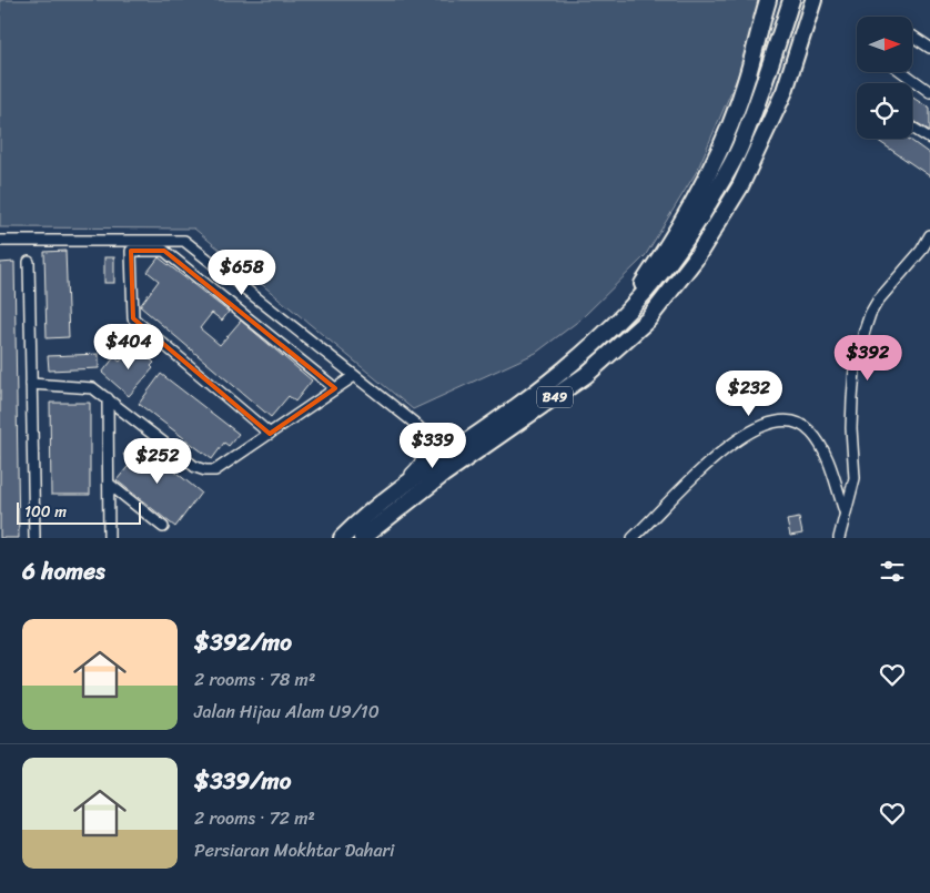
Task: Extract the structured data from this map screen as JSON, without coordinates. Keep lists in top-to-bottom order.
{
  "streets": {
    "main road": ["B49"]
  },
  "scale_bar": "100 m",
  "north": "right",
  "page": {
    "price": [
      "$658",
      "$404",
      "$392",
      "$232",
      "$339",
      "$252"
    ],
    "scale": "100 m",
    "heading": "6 homes",
    "list": [
      {
        "name": "$392/mo",
        "note": "2 rooms · 78 m² · Jalan Hijau Alam U9/10"
      },
      {
        "name": "$339/mo",
        "note": "2 rooms · 72 m² · Persiaran Mokhtar Dahari"
      }
    ]
  }
}
